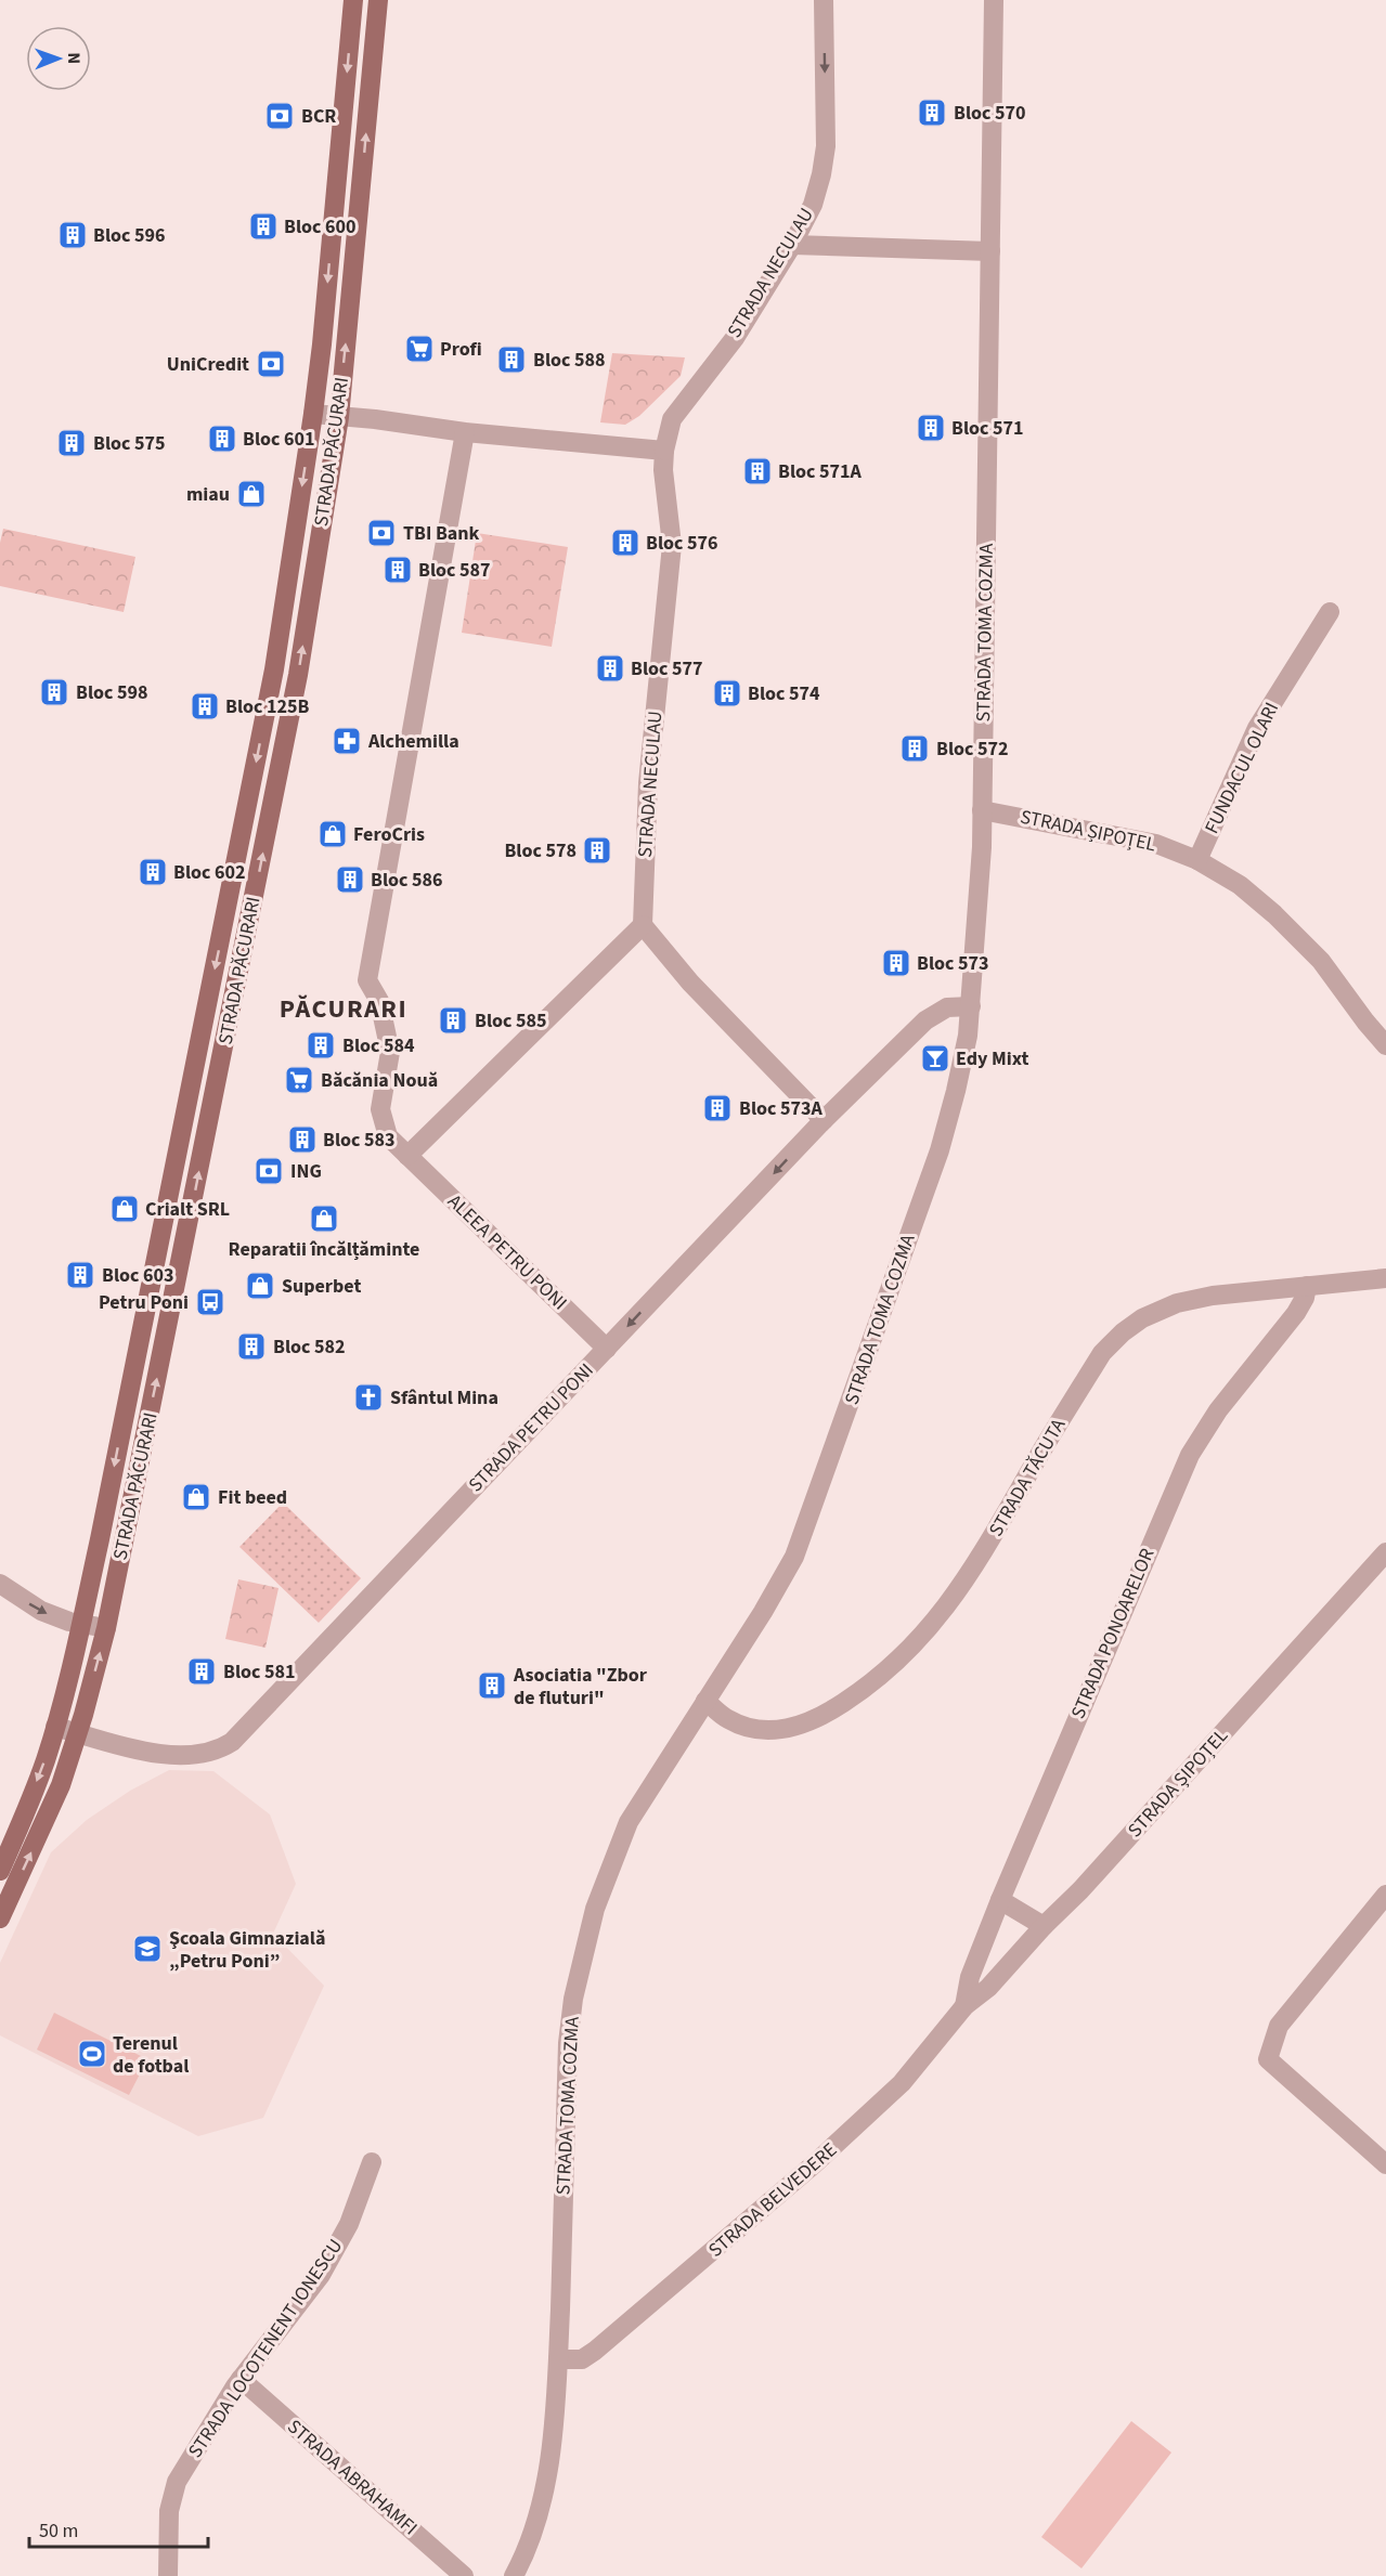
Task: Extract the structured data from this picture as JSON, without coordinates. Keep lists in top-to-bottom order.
{
  "streets": {
    "main road": ["STRADA PĂCURARI"],
    "street": [
      "STRADA NECULAU",
      "STRADA TOMA COZMA",
      "FUNDACUL OLARI",
      "STRADA ȘIPOȚEL",
      "ALEEA PETRU PONI",
      "STRADA PETRU PONI",
      "STRADA TĂCUTA",
      "STRADA PONOARELOR",
      "STRADA BELVEDERE",
      "STRADA LOCOTENENT IONESCU",
      "STRADA ABRAHAMFI"
    ]
  },
  "crossings": [
    ["STRADA PĂCURARI", "STRADA PETRU PONI"],
    ["STRADA TOMA COZMA", "STRADA ȘIPOȚEL"],
    ["STRADA TOMA COZMA", "STRADA PETRU PONI"],
    ["STRADA TOMA COZMA", "STRADA TĂCUTA"],
    ["STRADA TOMA COZMA", "STRADA BELVEDERE"],
    ["FUNDACUL OLARI", "STRADA ȘIPOȚEL"],
    ["STRADA ȘIPOȚEL", "STRADA PONOARELOR"],
    ["STRADA ȘIPOȚEL", "STRADA BELVEDERE"],
    ["ALEEA PETRU PONI", "STRADA PETRU PONI"],
    ["STRADA TĂCUTA", "STRADA PONOARELOR"],
    ["STRADA PONOARELOR", "STRADA BELVEDERE"],
    ["STRADA LOCOTENENT IONESCU", "STRADA ABRAHAMFI"]
  ],
  "districts": ["PĂCURARI"],
  "places": {
    "building": [
      "Bloc 570",
      "Bloc 600",
      "Bloc 596",
      "Bloc 588",
      "Bloc 571",
      "Bloc 601",
      "Bloc 575",
      "Bloc 571A",
      "Bloc 576",
      "Bloc 587",
      "Bloc 577",
      "Bloc 598",
      "Bloc 574",
      "Bloc 125B",
      "Bloc 572",
      "Bloc 578",
      "Bloc 602",
      "Bloc 586",
      "Bloc 573",
      "Bloc 585",
      "Bloc 584",
      "Bloc 573A",
      "Bloc 583",
      "Bloc 603",
      "Bloc 582",
      "Bloc 581",
      "Asociatia \"Zbor de fluturi\""
    ],
    "bank": [
      "BCR",
      "UniCredit",
      "TBI Bank",
      "ING"
    ],
    "supermarket": ["Profi", "Băcănia Nouă"],
    "shop": [
      "miau",
      "FeroCris",
      "Crialt SRL",
      "Reparatii încălțăminte",
      "Superbet",
      "Fit beed"
    ],
    "pharmacy": ["Alchemilla"],
    "bar": ["Edy Mixt"],
    "bus stop": ["Petru Poni"],
    "church": ["Sfântul Mina"],
    "school or university": ["Şcoala Gimnazială „Petru Poni”"],
    "sports": ["Terenul de fotbal"]
  },
  "scale_bar": "50 m",
  "north": "right"
}
